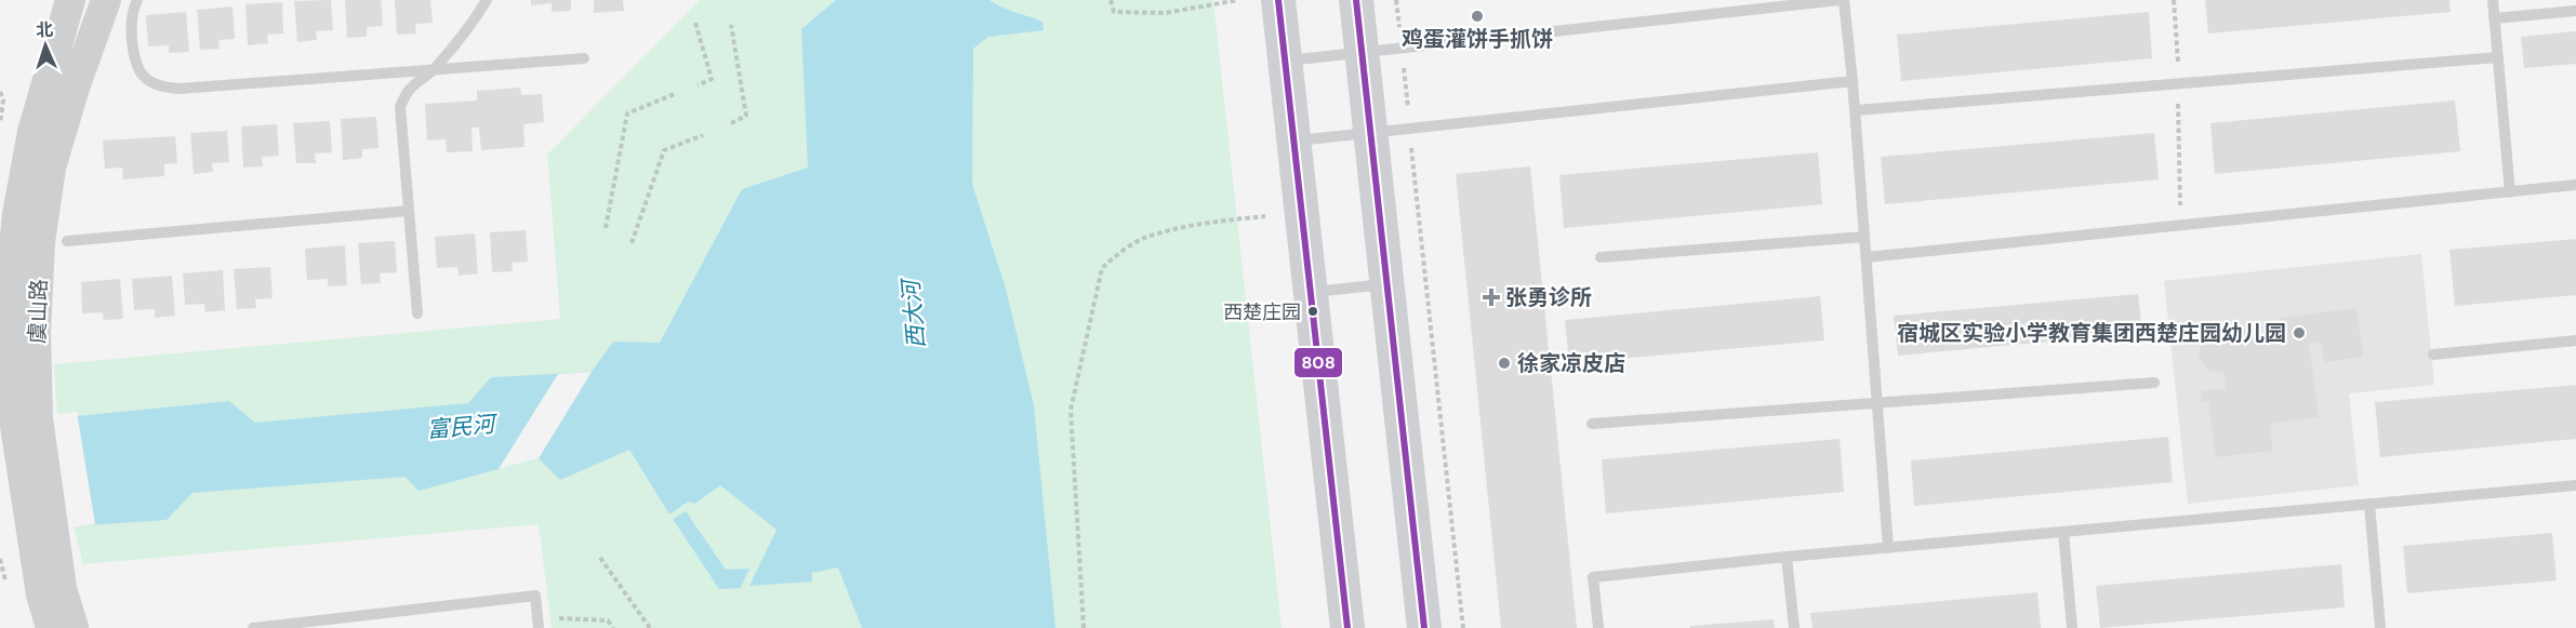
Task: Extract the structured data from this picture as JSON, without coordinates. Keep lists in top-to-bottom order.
{
  "streets": {
    "street": ["虞山路"]
  },
  "water": ["西大河", "富民河"],
  "places": {
    "other": [
      "鸡蛋灌饼手抓饼",
      "西楚庄园",
      "宿城区实验小学教育集团西楚庄园幼儿园",
      "徐家凉皮店"
    ],
    "health": ["张勇诊所"]
  },
  "lines": ["transit line 808"],
  "north": "top"
}
